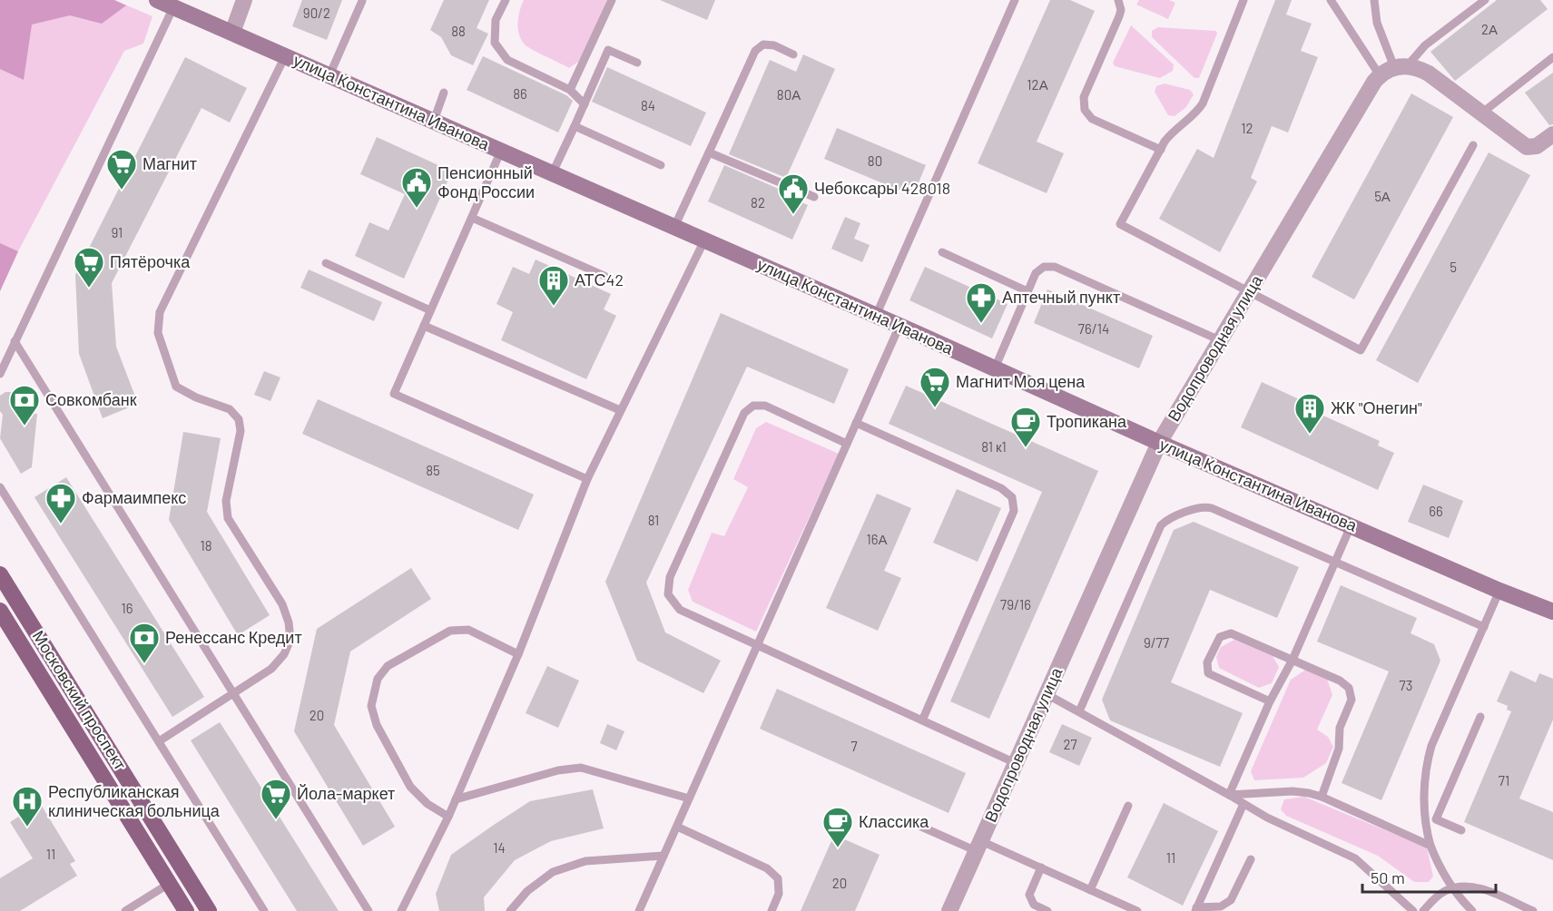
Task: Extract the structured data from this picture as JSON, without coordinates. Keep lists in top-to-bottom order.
{
  "streets": {
    "main road": ["Московский проспект"],
    "street": ["улица Константина Иванова", "Водопроводная улица"]
  },
  "crossings": [
    ["улица Константина Иванова", "Водопроводная улица"]
  ],
  "places": {
    "supermarket": [
      "Магнит",
      "Пятёрочка",
      "Магнит Моя цена",
      "Йола-маркет"
    ],
    "public building": ["Пенсионный Фонд России", "Чебоксары 428018"],
    "building": ["АТС42", "ЖК \"Онегин\""],
    "pharmacy": ["Аптечный пункт", "Фармаимпекс"],
    "bank": ["Совкомбанк", "Ренессанс Кредит"],
    "cafe": ["Тропикана", "Классика"],
    "hospital": ["Республиканская клиническая больница"]
  },
  "house_numbers": [
    "90/2",
    "2А",
    "88",
    "12А",
    "86",
    "80А",
    "84",
    "12",
    "80",
    "5А",
    "82",
    "91",
    "5",
    "76/14",
    "81 к1",
    "85",
    "66",
    "81",
    "16А",
    "18",
    "79/16",
    "16",
    "9/77",
    "73",
    "20",
    "27",
    "7",
    "71",
    "14",
    "11",
    "11",
    "20"
  ],
  "scale_bar": "50 m"
}
